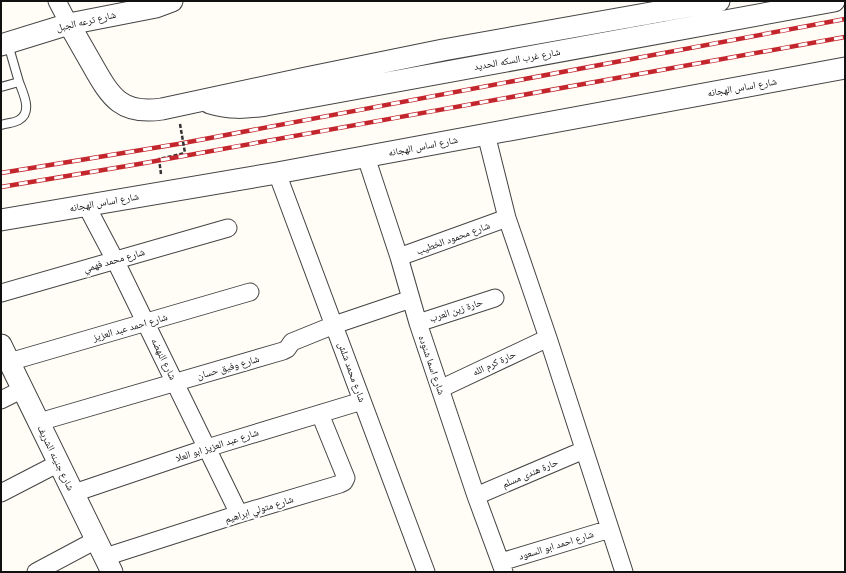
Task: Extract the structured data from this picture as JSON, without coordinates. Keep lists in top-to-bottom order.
{
  "streets": {
    "street": [
      "شارع ترعه الجبل",
      "شارع غرب السكه الحديد",
      "شارع اساس الهجانه",
      "شارع محمود الخطيب",
      "شارع محمد فهمي",
      "حارة زين العرب",
      "شارع احمد عبد العزيز",
      "شارع النهضه",
      "حارة كرم الله",
      "شارع اسما شنوده",
      "شارع وفيق حسان",
      "شارع محمد شلش",
      "شارع عبد العزيز ابو العلا",
      "شارع جنينه الشريف",
      "حارة هندى مسلم",
      "شارع متولي ابراهيم",
      "شارع احمد ابو السعود"
    ]
  },
  "crossings": [
    ["شارع ترعه الجبل", "شارع غرب السكه الحديد"],
    ["شارع اساس الهجانه", "شارع النهضه"],
    ["شارع اساس الهجانه", "شارع اسما شنوده"],
    ["شارع اساس الهجانه", "شارع محمد شلش"],
    ["شارع محمود الخطيب", "شارع اسما شنوده"],
    ["شارع محمد فهمي", "شارع النهضه"],
    ["حارة زين العرب", "شارع اسما شنوده"],
    ["شارع احمد عبد العزيز", "شارع النهضه"],
    ["شارع احمد عبد العزيز", "شارع جنينه الشريف"],
    ["شارع النهضه", "شارع وفيق حسان"],
    ["شارع النهضه", "شارع عبد العزيز ابو العلا"],
    ["شارع النهضه", "شارع متولي ابراهيم"],
    ["حارة كرم الله", "شارع اسما شنوده"],
    ["شارع اسما شنوده", "شارع وفيق حسان"],
    ["شارع اسما شنوده", "حارة هندى مسلم"],
    ["شارع اسما شنوده", "شارع احمد ابو السعود"],
    ["شارع وفيق حسان", "شارع محمد شلش"],
    ["شارع وفيق حسان", "شارع جنينه الشريف"],
    ["شارع محمد شلش", "شارع عبد العزيز ابو العلا"],
    ["شارع عبد العزيز ابو العلا", "شارع جنينه الشريف"],
    ["شارع عبد العزيز ابو العلا", "شارع متولي ابراهيم"],
    ["شارع جنينه الشريف", "شارع متولي ابراهيم"]
  ]
}
